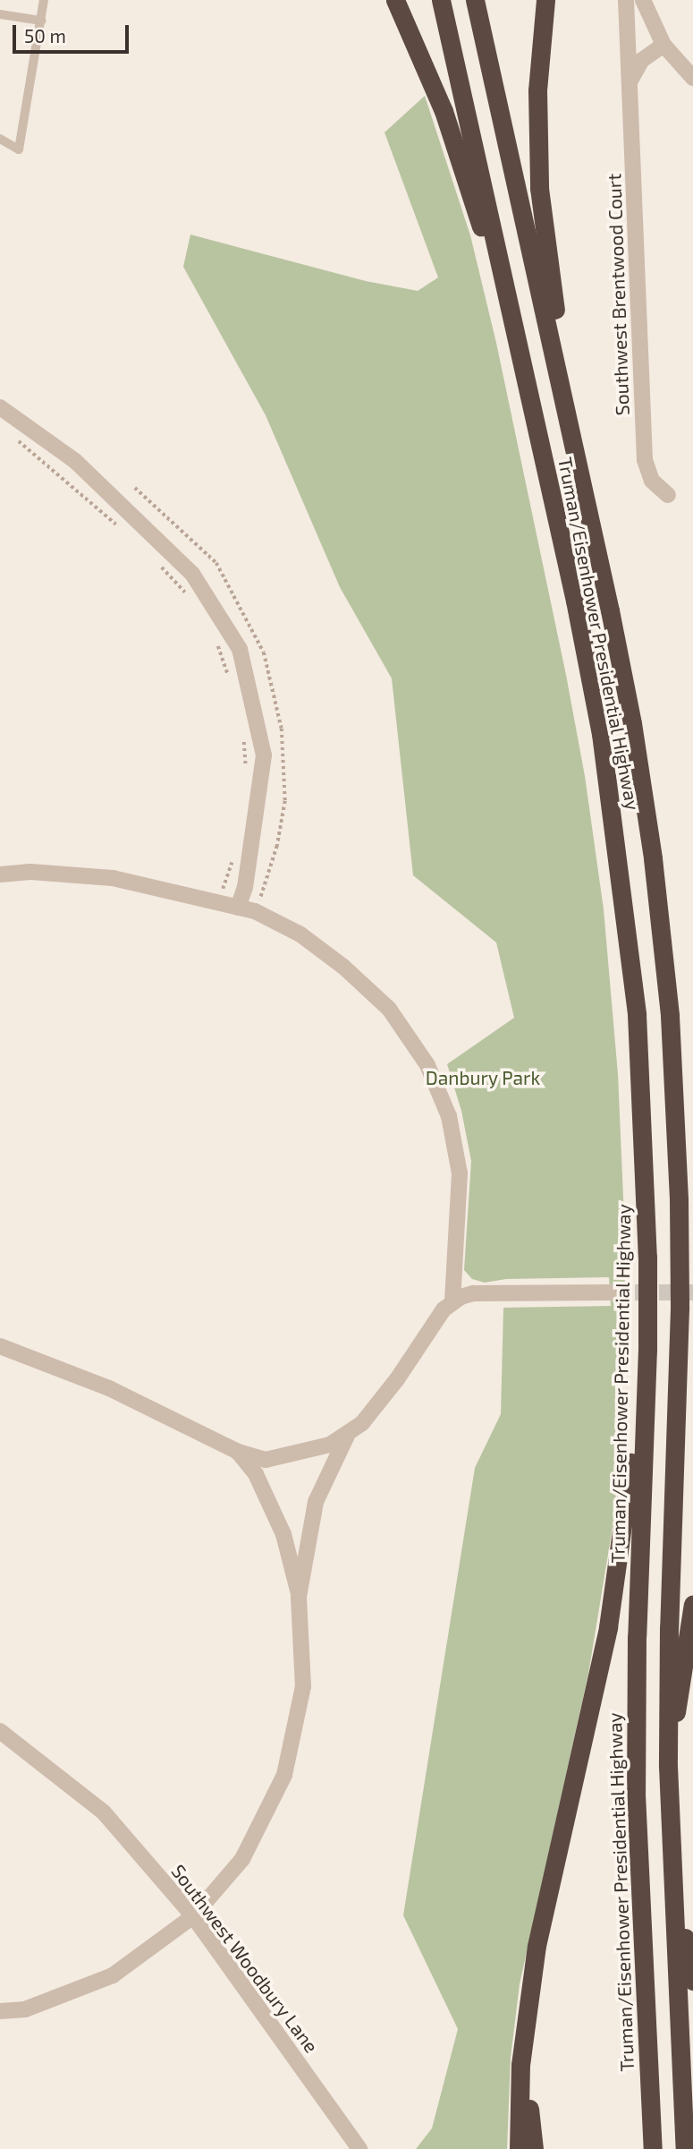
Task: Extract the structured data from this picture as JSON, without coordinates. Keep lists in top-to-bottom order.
{
  "streets": {
    "highway": ["Truman/Eisenhower Presidential Highway"],
    "street": ["Southwest Brentwood Court", "Southwest Woodbury Lane"]
  },
  "parks": ["Danbury Park"],
  "scale_bar": "50 m"
}
